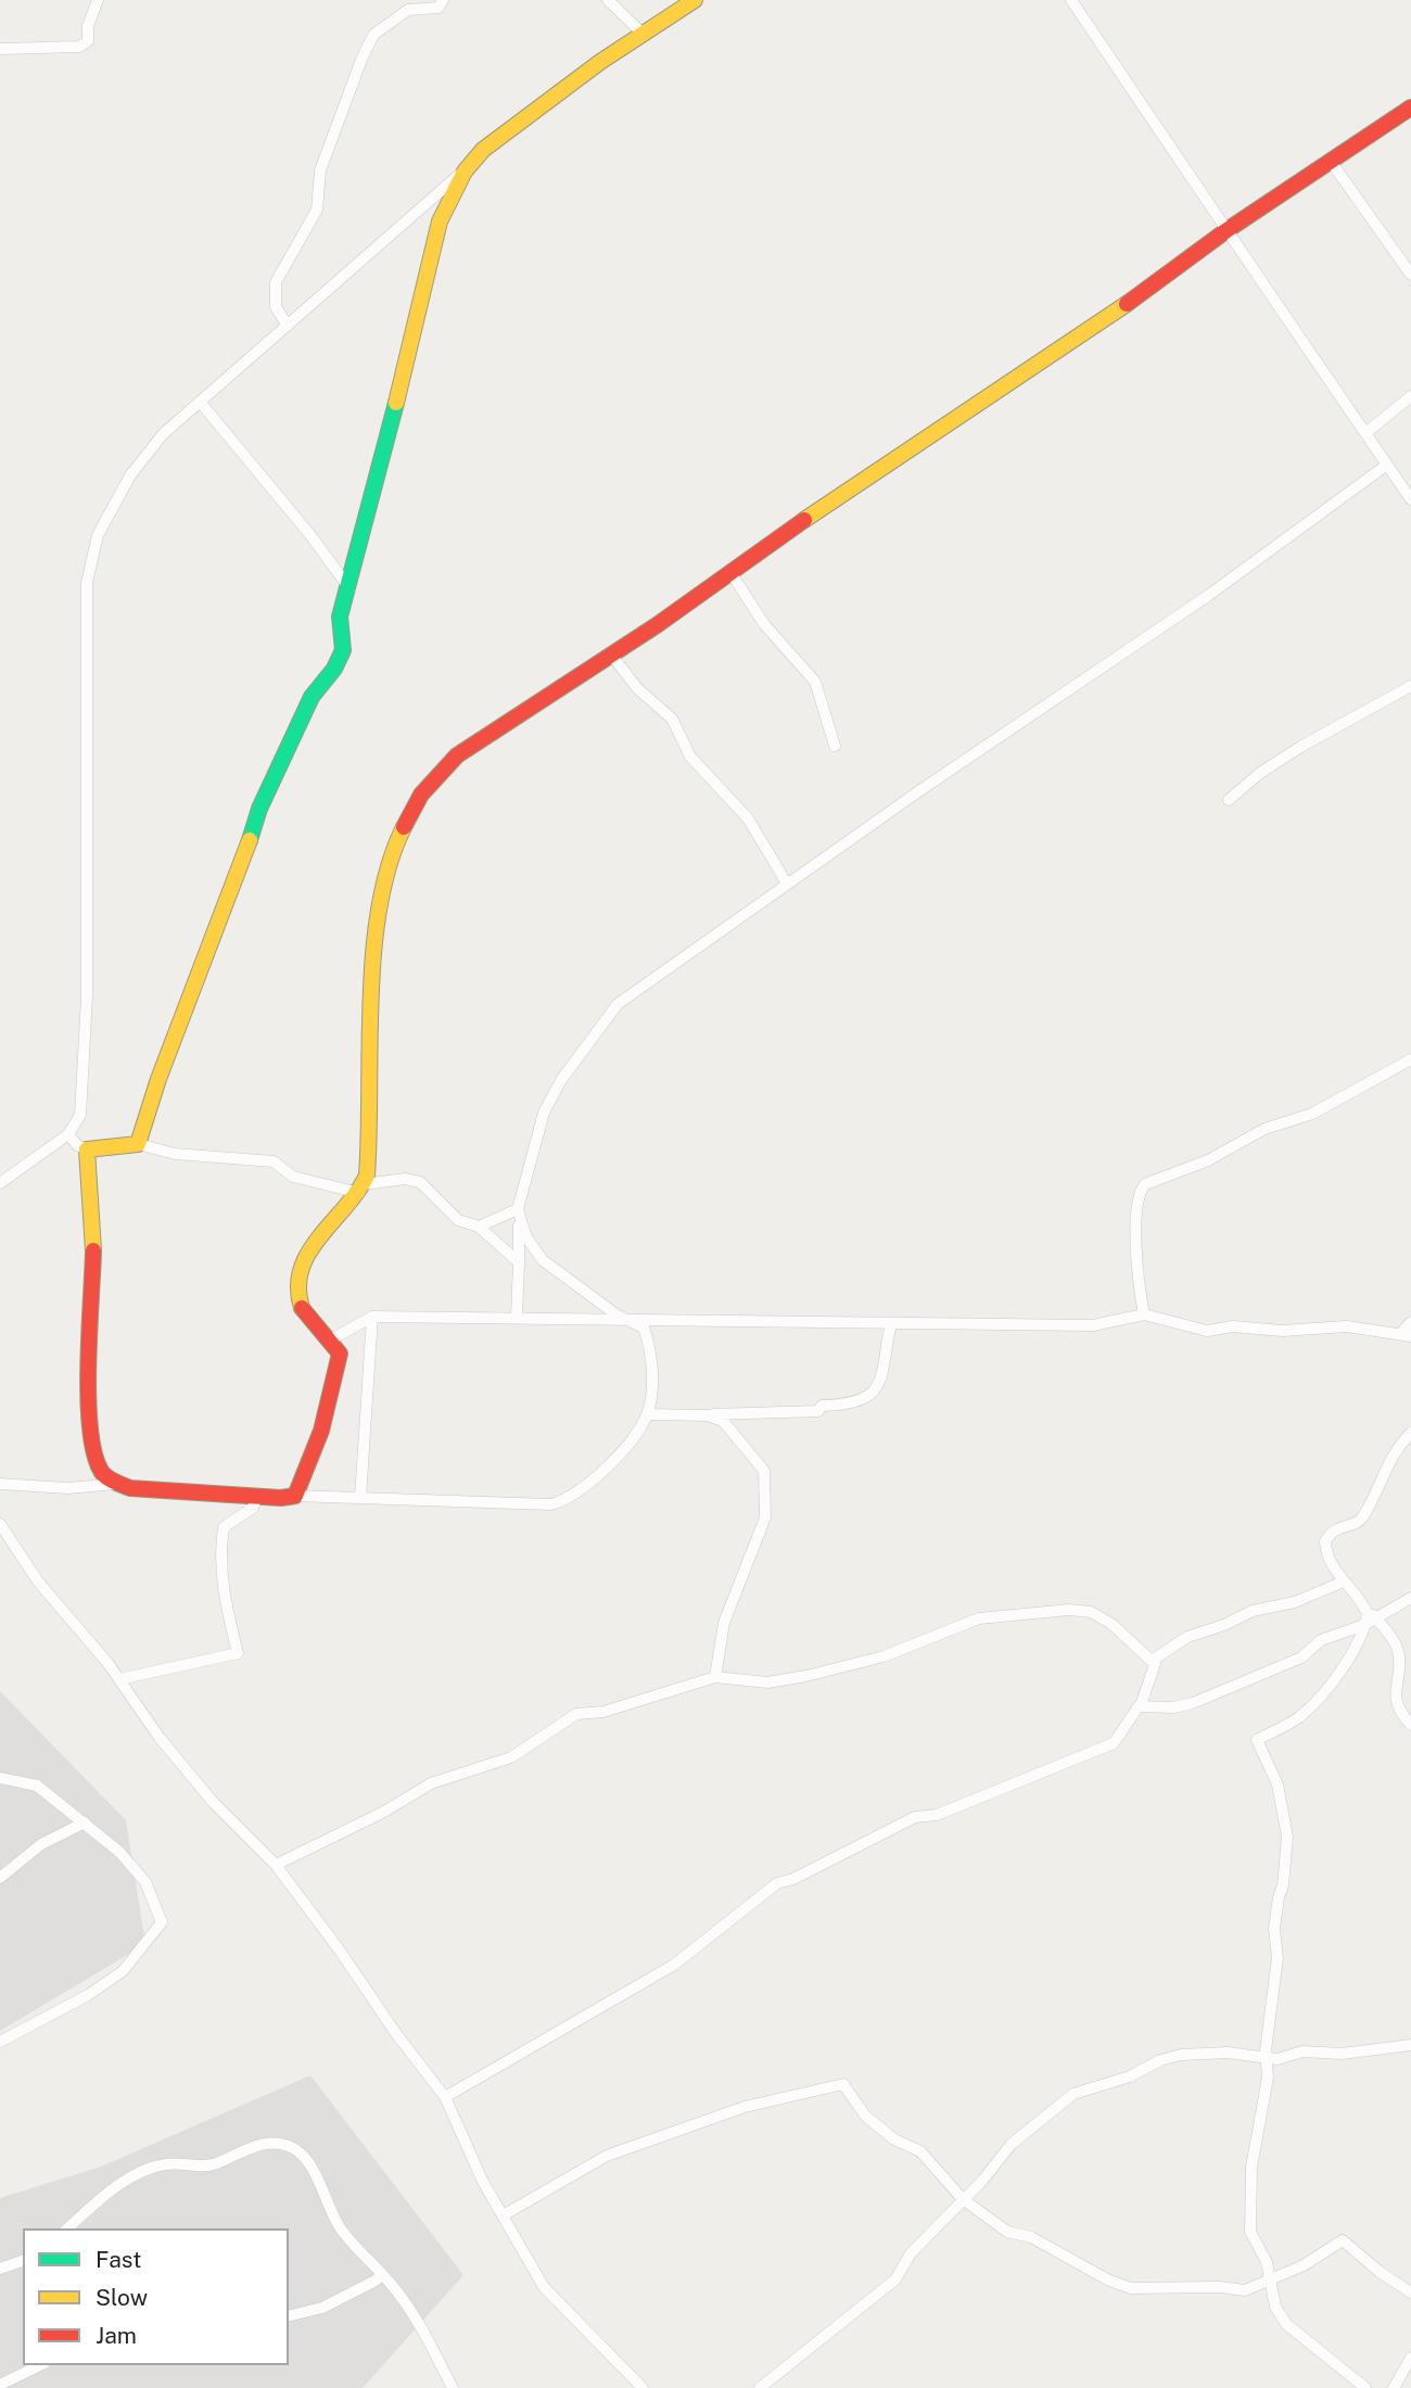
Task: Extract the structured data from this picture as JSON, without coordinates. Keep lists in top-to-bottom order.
{
  "legend": ["Fast", "Slow", "Jam"]
}
